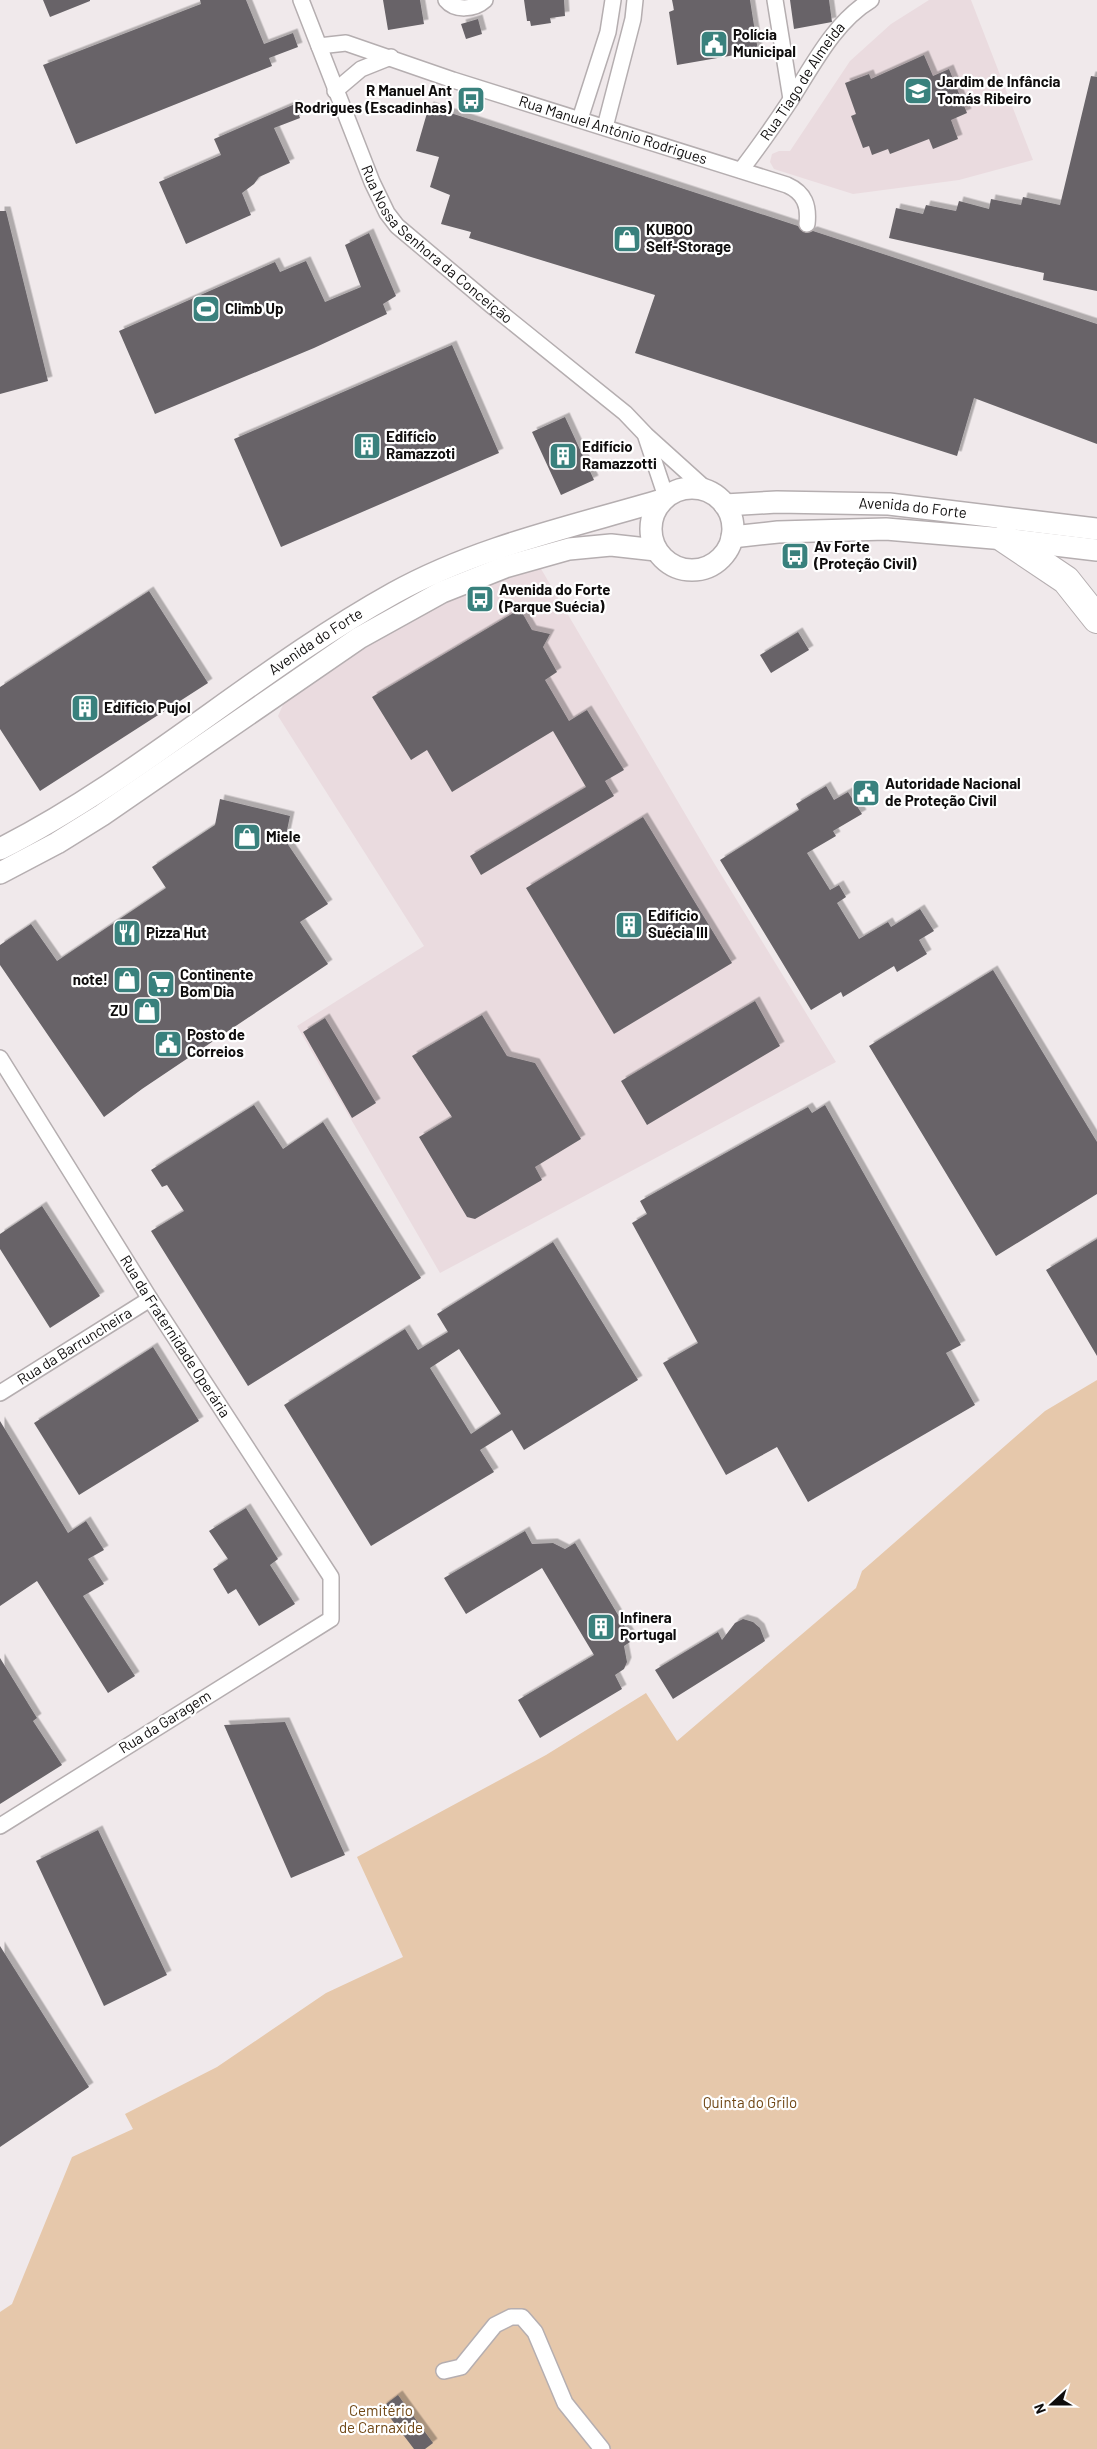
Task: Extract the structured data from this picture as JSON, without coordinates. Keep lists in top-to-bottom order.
{
  "streets": {
    "street": [
      "Rua Tiago de Almeida",
      "Rua Manuel António Rodrigues",
      "Rua Nossa Senhora da Conceição",
      "Avenida do Forte",
      "Rua da Fraternidade Operária",
      "Rua da Barruncheira",
      "Rua da Garagem"
    ]
  },
  "crossings": [
    ["Rua Tiago de Almeida", "Rua Manuel António Rodrigues"],
    ["Rua Manuel António Rodrigues", "Rua Nossa Senhora da Conceição"],
    ["Rua Nossa Senhora da Conceição", "Avenida do Forte"],
    ["Rua da Fraternidade Operária", "Rua da Barruncheira"],
    ["Rua da Fraternidade Operária", "Rua da Garagem"]
  ],
  "parks": ["Quinta do Grilo", "Cemitério de Carnaxide"],
  "places": {
    "public building": ["Polícia Municipal", "Autoridade Nacional de Proteção Civil", "Posto de Correios"],
    "school or university": ["Jardim de Infância Tomás Ribeiro"],
    "bus stop": ["R Manuel Ant Rodrigues (Escadinhas)", "Av Forte (Proteção Civil)", "Avenida do Forte (Parque Suécia)"],
    "shop": [
      "KUBOO Self-Storage",
      "Miele",
      "note!",
      "ZU"
    ],
    "sports": ["Climb Up"],
    "building": [
      "Edifício Ramazzoti",
      "Edifício Ramazzotti",
      "Edifício Pujol",
      "Edifício Suécia III",
      "Infinera Portugal"
    ],
    "restaurant": ["Pizza Hut"],
    "supermarket": ["Continente Bom Dia"]
  },
  "north": "left"
}
